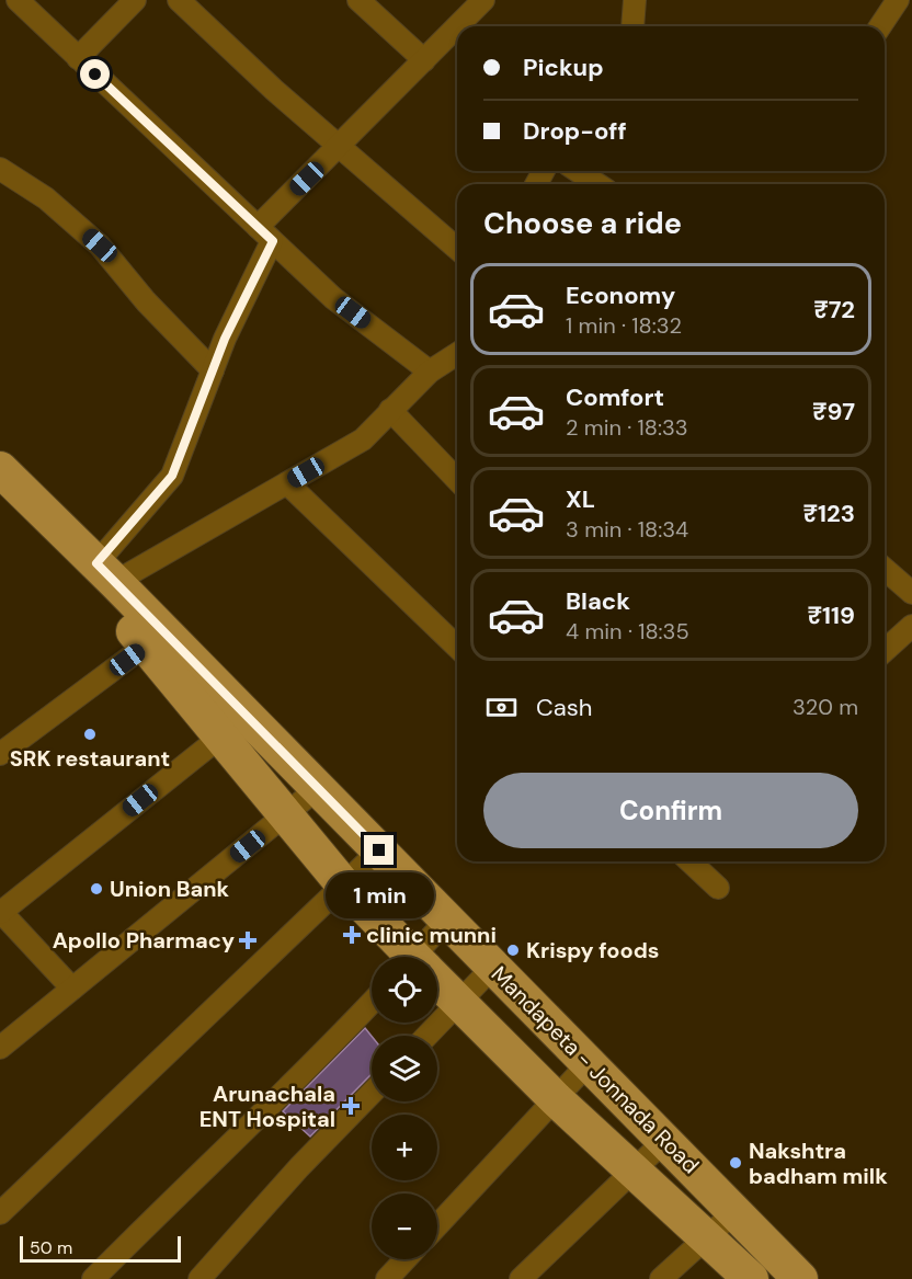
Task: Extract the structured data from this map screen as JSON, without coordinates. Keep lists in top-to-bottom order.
{
  "streets": {
    "main road": ["Mandapeta - Jonnada Road"]
  },
  "places": {
    "other": [
      "SRK restaurant",
      "Union Bank",
      "Krispy foods",
      "Nakshtra badham milk"
    ],
    "health": ["clinic munni", "Apollo Pharmacy", "Arunachala ENT Hospital"]
  },
  "scale_bar": "50 m",
  "page": {
    "banner": ["Pickup", "Drop-off"],
    "heading": "Choose a ride",
    "list": [
      {
        "name": "Economy",
        "note": "1 min · 18:32",
        "value": "₹72"
      },
      {
        "name": "Comfort",
        "note": "2 min · 18:33",
        "value": "₹97"
      },
      {
        "name": "XL",
        "note": "3 min · 18:34",
        "value": "₹123"
      },
      {
        "name": "Black",
        "note": "4 min · 18:35",
        "value": "₹119"
      }
    ],
    "pay": ["Cash", "320 m"],
    "buttons": "Confirm",
    "bubble": "1 min",
    "map_buttons": ["+", "−"],
    "scale": "50 m"
  }
}
